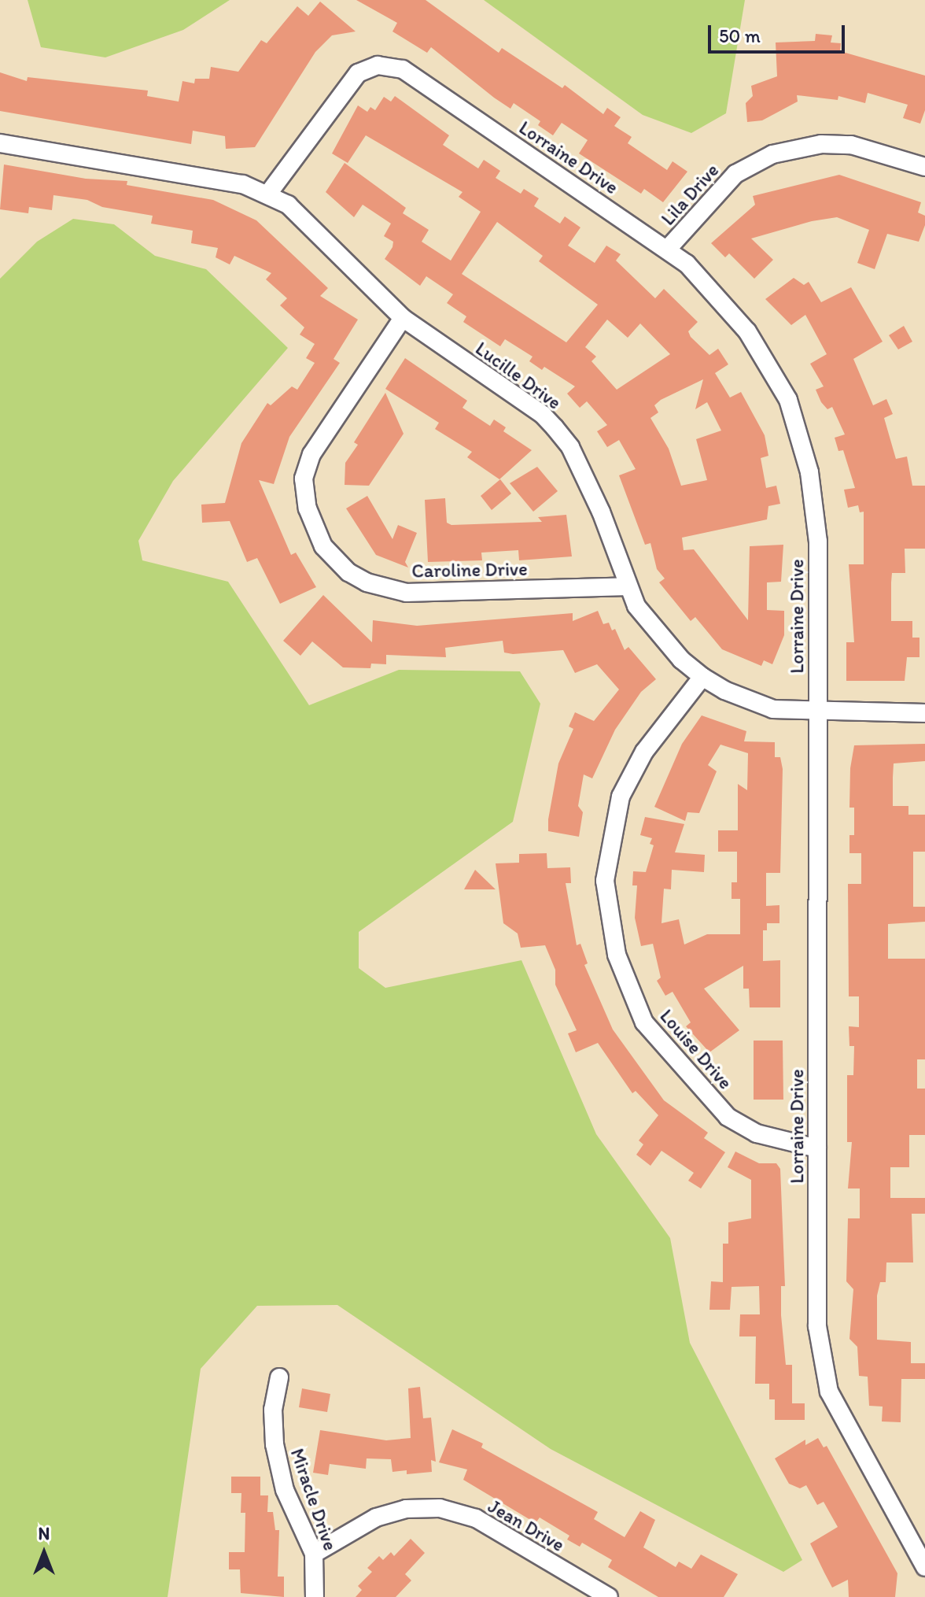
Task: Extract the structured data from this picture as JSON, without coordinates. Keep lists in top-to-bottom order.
{
  "streets": {
    "street": [
      "Lorraine Drive",
      "Lila Drive",
      "Lucille Drive",
      "Caroline Drive",
      "Louise Drive",
      "Miracle Drive",
      "Jean Drive"
    ]
  },
  "crossings": [
    ["Lorraine Drive", "Lila Drive"],
    ["Lorraine Drive", "Lucille Drive"],
    ["Lorraine Drive", "Louise Drive"],
    ["Lucille Drive", "Caroline Drive"],
    ["Lucille Drive", "Louise Drive"],
    ["Miracle Drive", "Jean Drive"]
  ],
  "scale_bar": "50 m",
  "north": "top"
}
